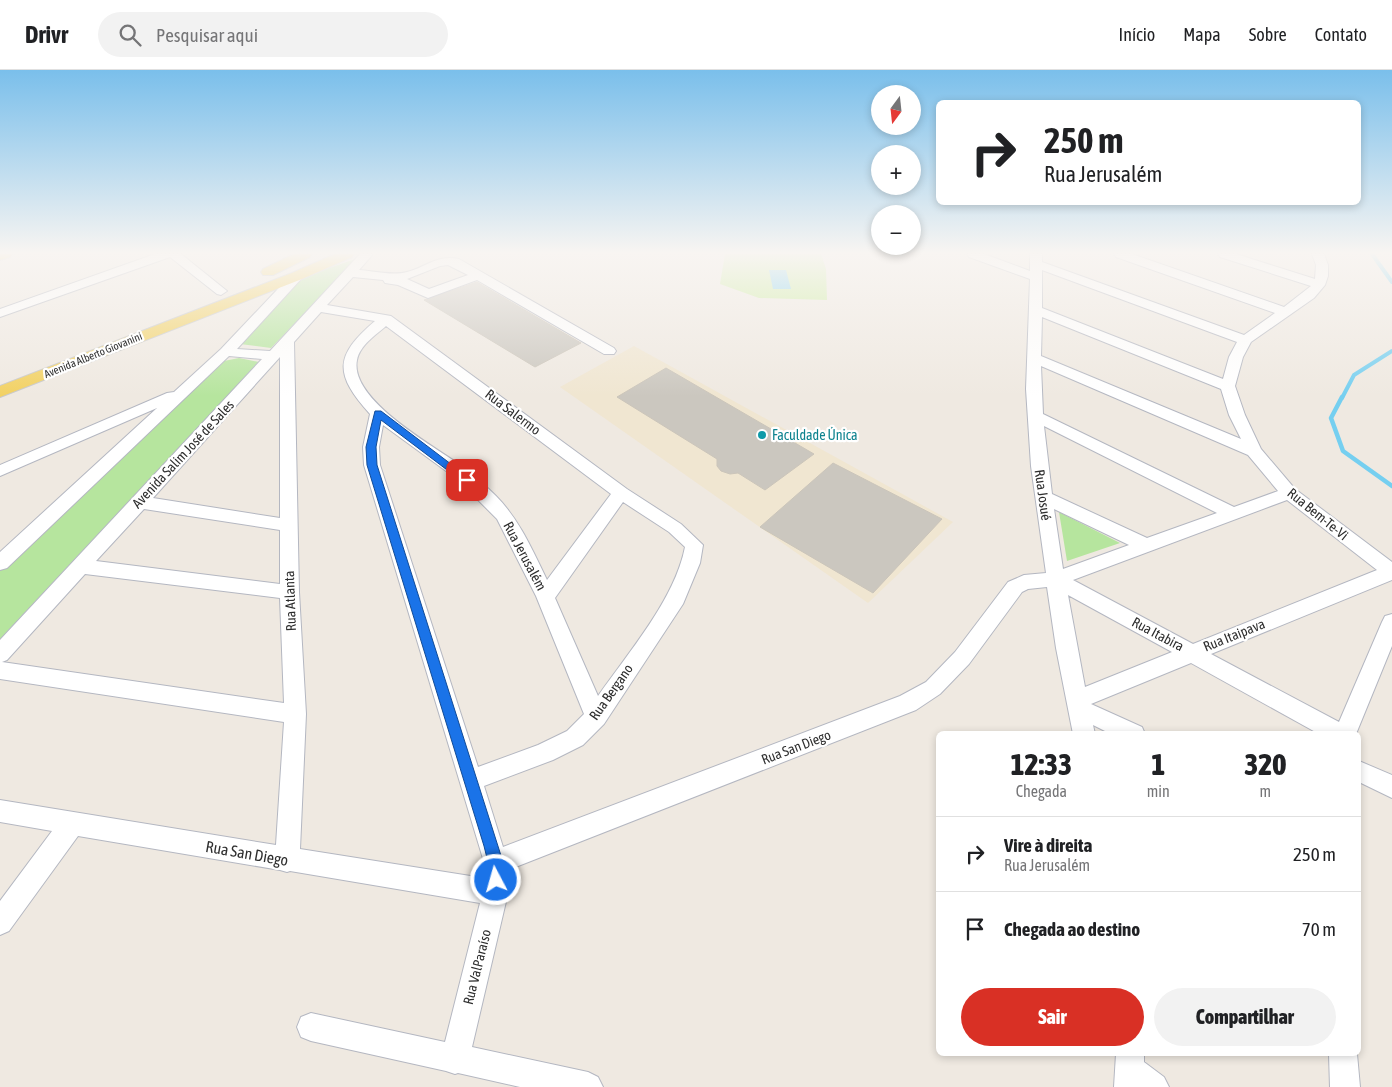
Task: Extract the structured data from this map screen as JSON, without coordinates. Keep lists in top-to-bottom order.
{
  "streets": {
    "main road": ["Avenida Alberto Giovanini"],
    "street": [
      "Rua Salermo",
      "Avenida Salim José de Sales",
      "Rua Josué",
      "Rua Bem-Te-Vi",
      "Rua Jerusalém",
      "Rua Atlanta",
      "Rua Itabira",
      "Rua Itaipava",
      "Rua Bergano",
      "Rua San Diego",
      "Rua ValParaíso"
    ]
  },
  "crossings": [
    ["Rua Salermo", "Avenida Salim José de Sales"],
    ["Rua Salermo", "Rua Jerusalém"],
    ["Rua Salermo", "Rua Bergano"],
    ["Avenida Salim José de Sales", "Rua Atlanta"],
    ["Rua Josué", "Rua Itabira"],
    ["Rua Josué", "Rua Itaipava"],
    ["Rua Josué", "Rua San Diego"],
    ["Rua Bem-Te-Vi", "Rua Itaipava"],
    ["Rua Jerusalém", "Rua Bergano"],
    ["Rua Jerusalém", "Rua ValParaíso"],
    ["Rua Atlanta", "Rua San Diego"],
    ["Rua Itabira", "Rua Itaipava"],
    ["Rua Itabira", "Rua San Diego"],
    ["Rua Bergano", "Rua ValParaíso"],
    ["Rua San Diego", "Rua ValParaíso"]
  ],
  "places": ["Faculdade Única"],
  "north": "bottom",
  "page": {
    "header": "Drivr",
    "search": "Pesquisar aqui",
    "nav": [
      "Início",
      "Mapa",
      "Sobre",
      "Contato"
    ],
    "map_buttons": ["+", "−"],
    "turn": ["250 m", "Rua Jerusalém"],
    "eta": [
      "12:33",
      "Chegada",
      "1",
      "min",
      "320",
      "m"
    ],
    "list": [
      {
        "name": "Vire à direita",
        "note": "Rua Jerusalém",
        "value": "250 m"
      },
      {
        "name": "Chegada ao destino",
        "value": "70 m"
      }
    ],
    "buttons": ["Sair", "Compartilhar"]
  }
}
